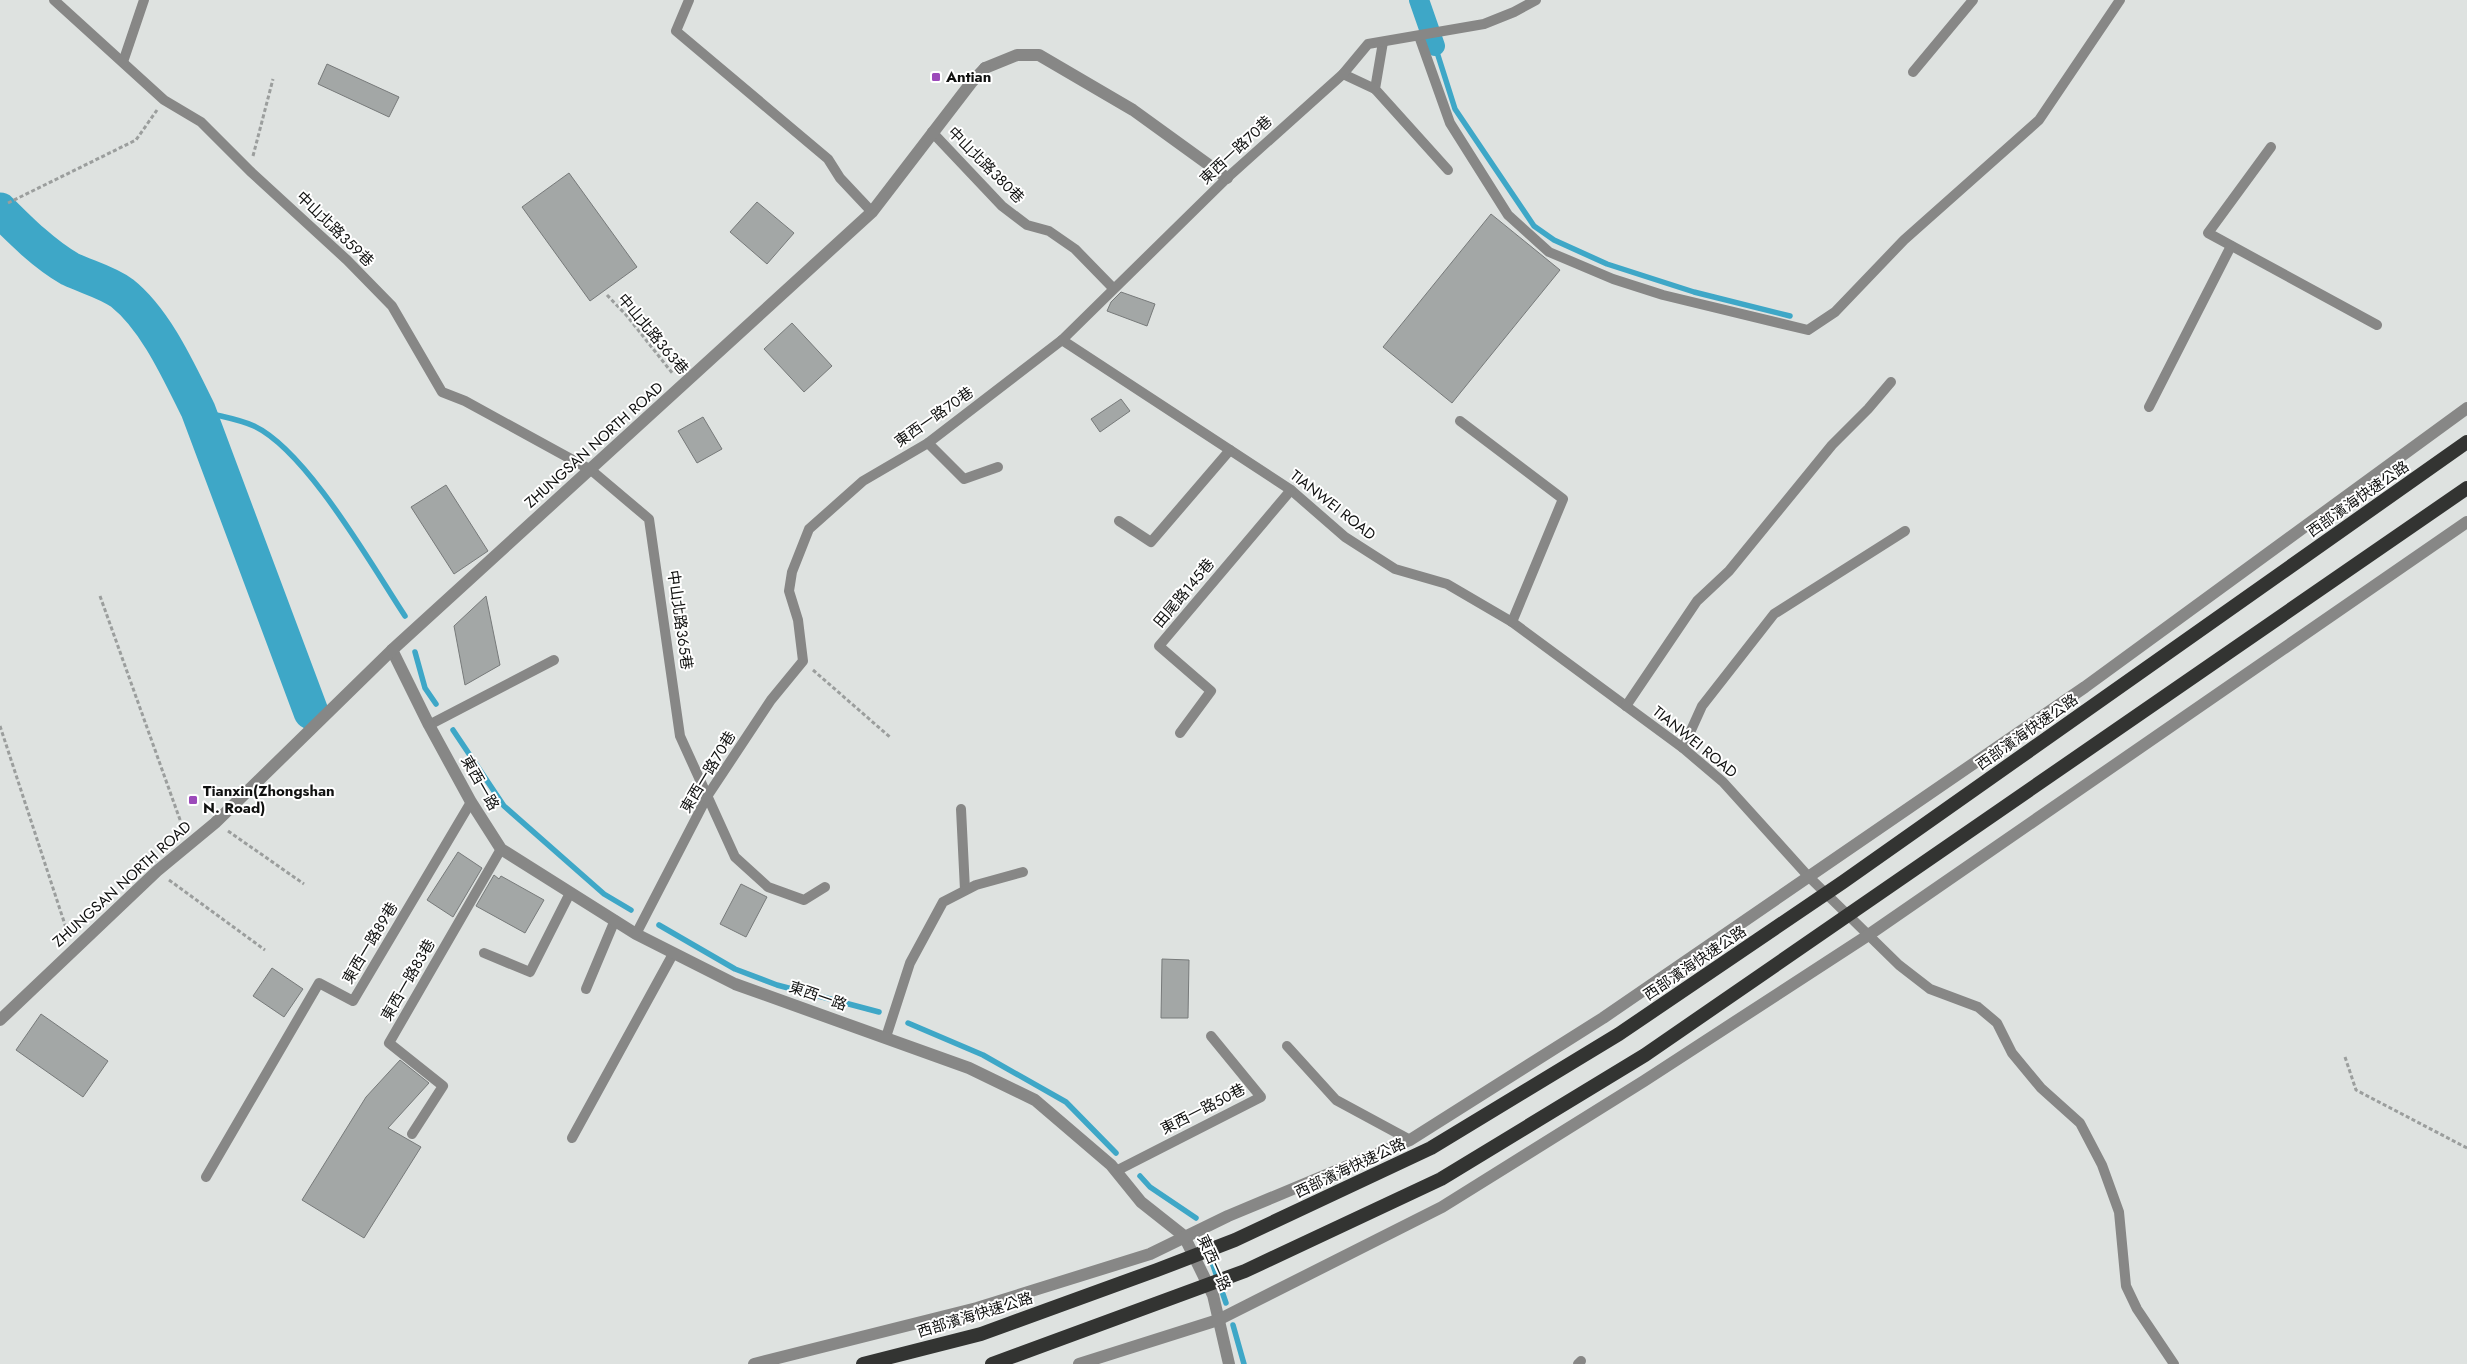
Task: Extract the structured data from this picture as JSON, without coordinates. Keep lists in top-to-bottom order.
{
  "streets": {
    "highway": ["西部濱海快速公路"],
    "street": ["ZHUNGSAN NORTH ROAD", "東西一路"],
    "lane": [
      "東西一路70巷",
      "中山北路380巷",
      "中山北路359巷",
      "TIANWEI ROAD",
      "田尾路145巷",
      "中山北路365巷",
      "東西一路89巷",
      "東西一路83巷",
      "東西一路50巷"
    ],
    "path": ["中山北路363巷"]
  },
  "crossings": [
    ["東西一路70巷", "中山北路380巷"],
    ["東西一路70巷", "ZHUNGSAN NORTH ROAD"],
    ["東西一路70巷", "TIANWEI ROAD"],
    ["東西一路70巷", "中山北路365巷"],
    ["東西一路70巷", "東西一路"],
    ["中山北路380巷", "ZHUNGSAN NORTH ROAD"],
    ["中山北路359巷", "ZHUNGSAN NORTH ROAD"],
    ["中山北路359巷", "中山北路365巷"],
    ["中山北路363巷", "ZHUNGSAN NORTH ROAD"],
    ["ZHUNGSAN NORTH ROAD", "中山北路365巷"],
    ["ZHUNGSAN NORTH ROAD", "東西一路"],
    ["TIANWEI ROAD", "田尾路145巷"],
    ["東西一路", "東西一路89巷"],
    ["東西一路", "東西一路83巷"],
    ["東西一路", "東西一路50巷"]
  ],
  "places": {
    "transit": ["Antian", "Tianxin(Zhongshan N. Road)"]
  }
}
